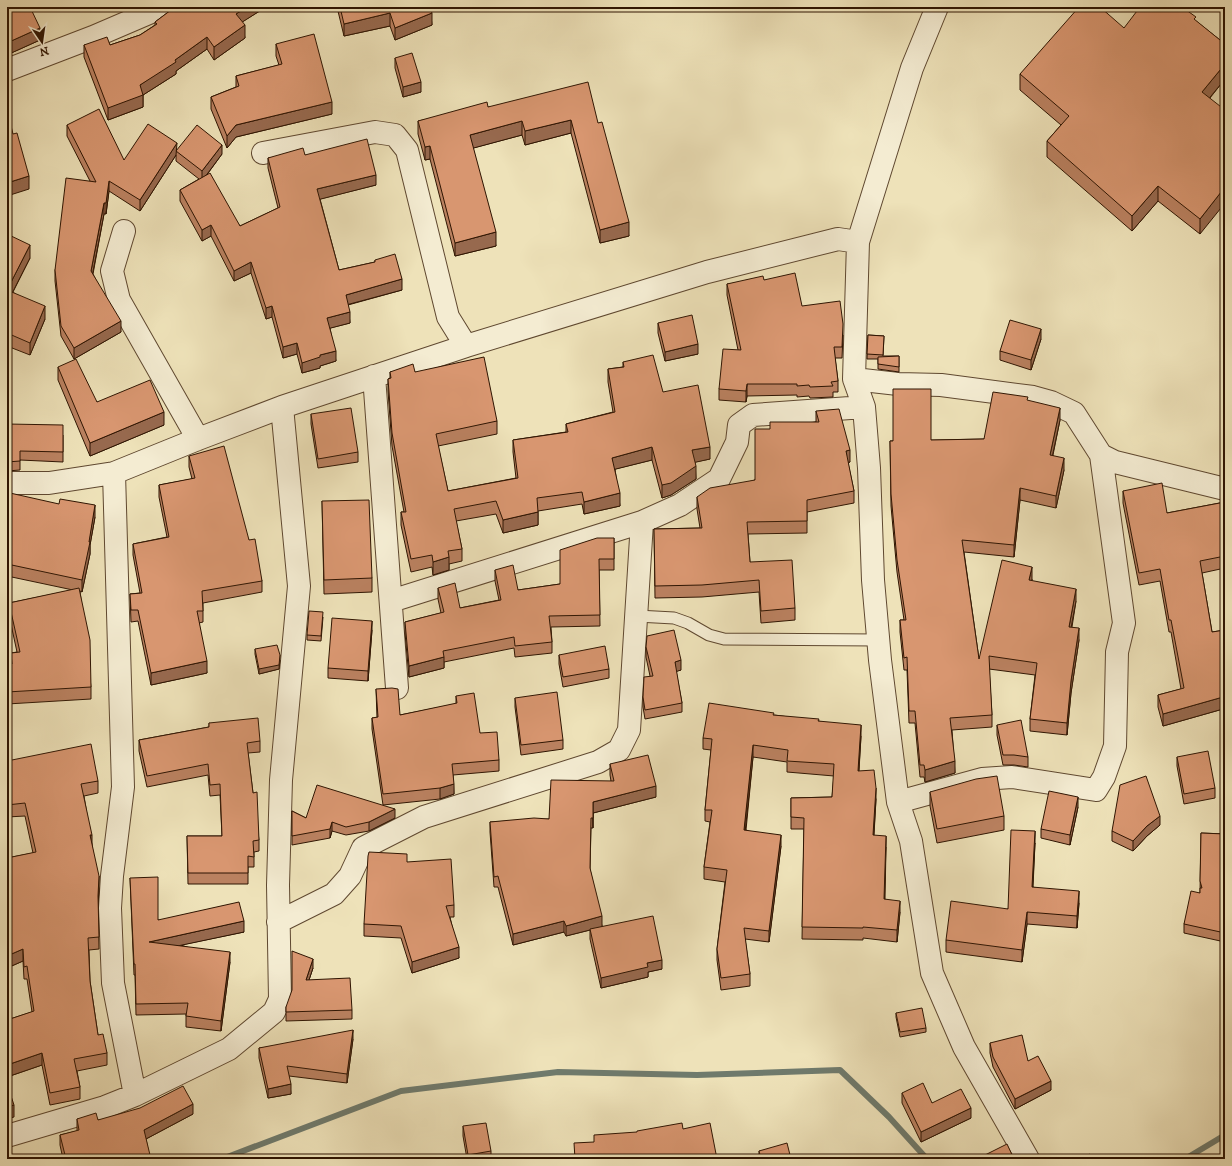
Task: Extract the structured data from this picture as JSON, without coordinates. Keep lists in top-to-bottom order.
{
  "north": "bottom"
}
